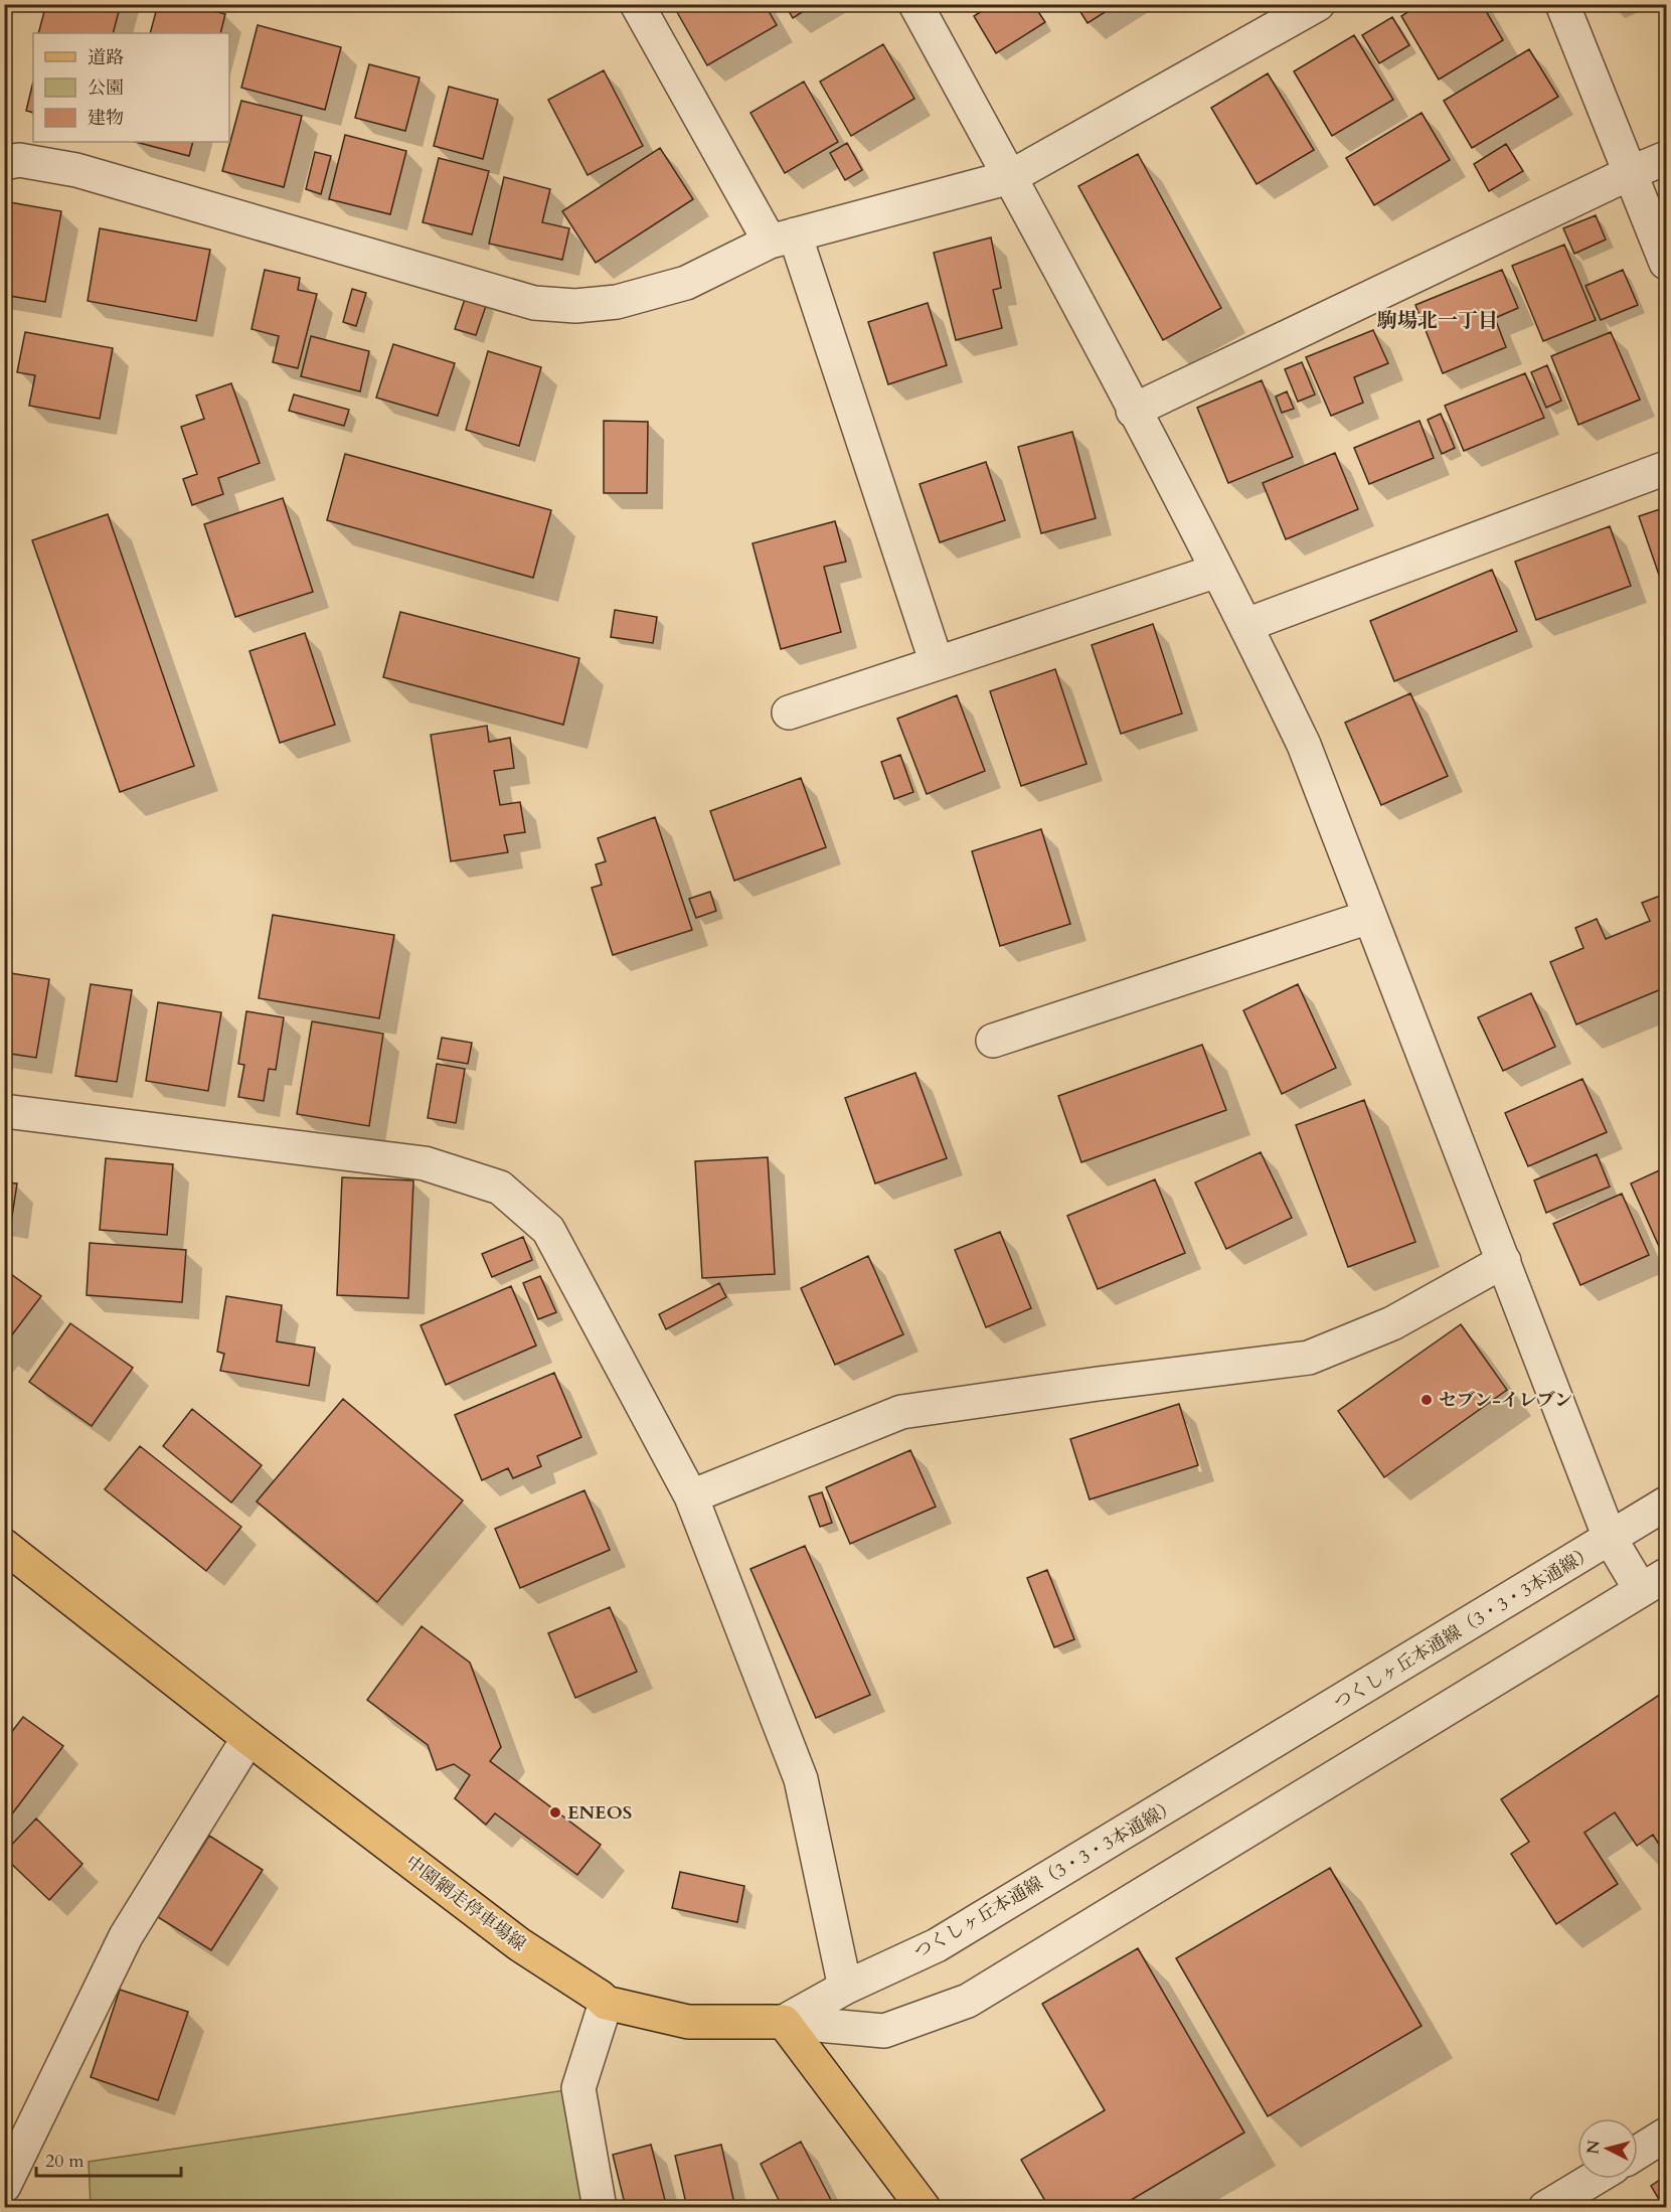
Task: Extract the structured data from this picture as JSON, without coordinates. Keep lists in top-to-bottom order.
{
  "streets": {
    "main road": ["中園網走停車場線"],
    "street": ["つくしヶ丘本通線（3・3・3本通線）"]
  },
  "crossings": [
    ["つくしヶ丘本通線（3・3・3本通線）", "中園網走停車場線"]
  ],
  "districts": ["駒場北一丁目"],
  "places": ["セブン-イレブン", "ENEOS"],
  "legend": ["道路", "公園", "建物"],
  "scale_bar": "20 m",
  "north": "left"
}
